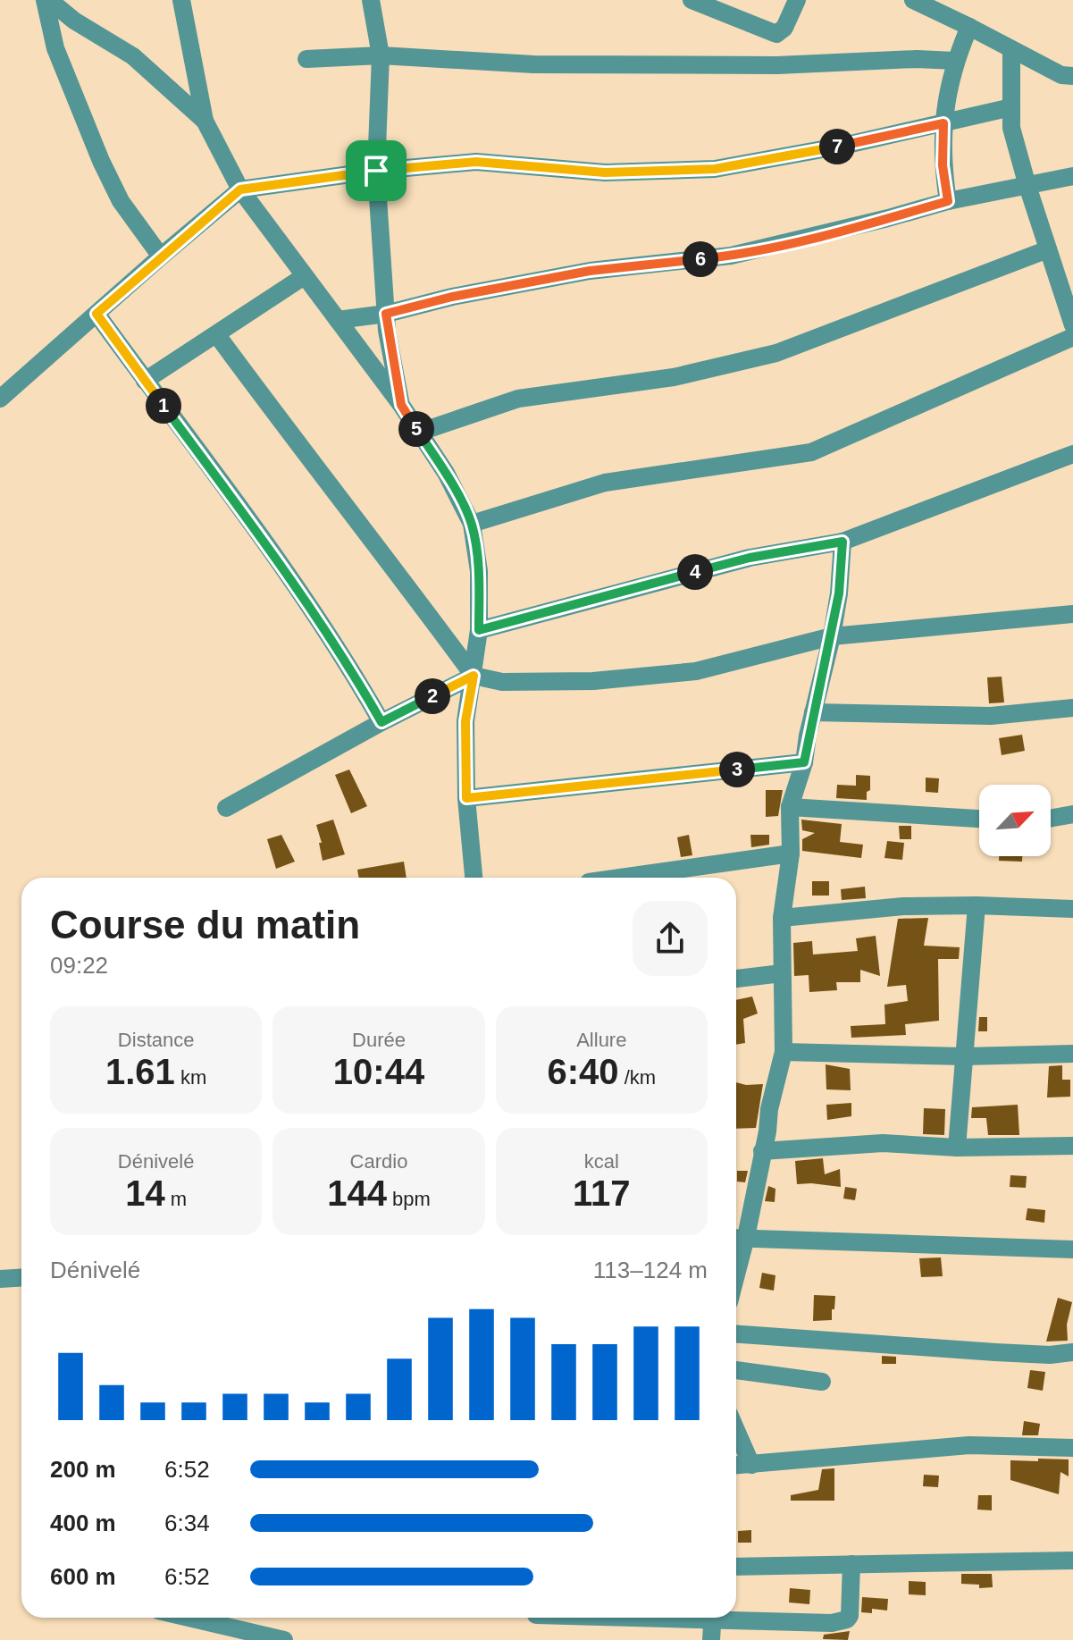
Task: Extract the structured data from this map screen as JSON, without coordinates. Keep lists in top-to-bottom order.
{
  "north": "top right",
  "page": {
    "pins": [
      "7",
      "6",
      "1",
      "5",
      "4",
      "2",
      "3"
    ],
    "heading": ["Course du matin", "09:22"],
    "stats": [
      ["Distance", "1.61 km"],
      ["Durée", "10:44"],
      ["Allure", "6:40 /km"],
      ["Dénivelé", "14 m"],
      ["Cardio", "144 bpm"],
      ["kcal", "117"]
    ],
    "chart": ["Dénivelé", "113–124 m"],
    "list": [
      {
        "name": "200 m",
        "note": "6:52"
      },
      {
        "name": "400 m",
        "note": "6:34"
      },
      {
        "name": "600 m",
        "note": "6:52"
      }
    ]
  }
}
